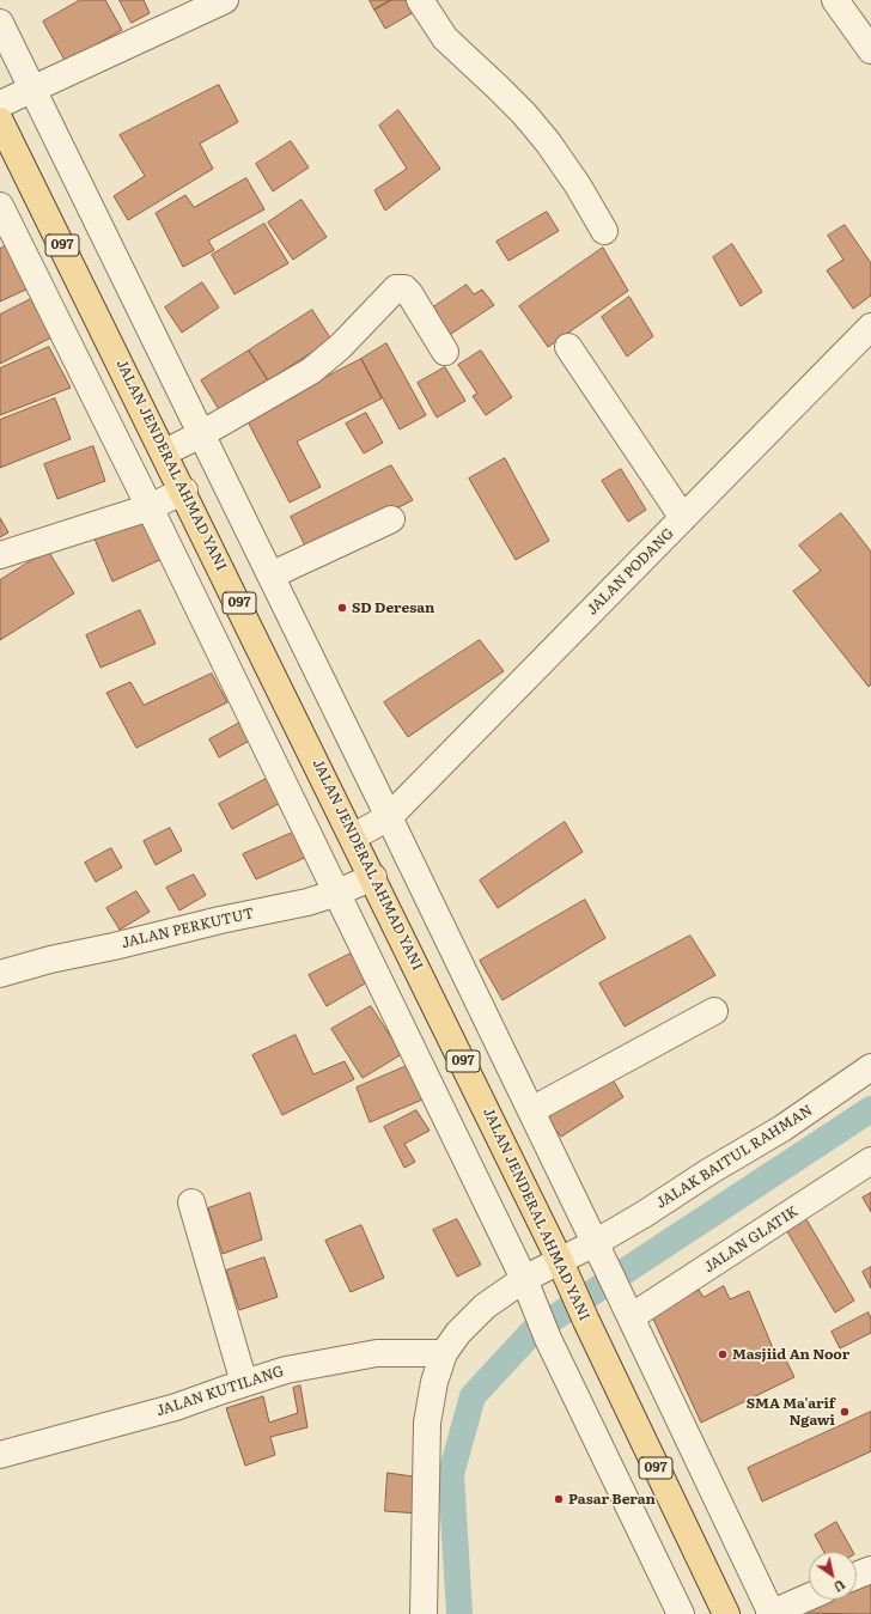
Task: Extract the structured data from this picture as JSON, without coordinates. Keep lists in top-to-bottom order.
{
  "streets": {
    "main road": ["097", "JALAN JENDERAL AHMAD YANI"],
    "street": [
      "JALAN PODANG",
      "JALAN PERKUTUT",
      "JALAK BAITUL RAHMAN",
      "JALAN GLATIK",
      "JALAN KUTILANG"
    ]
  },
  "crossings": [
    ["JALAN JENDERAL AHMAD YANI", "JALAN PODANG"],
    ["JALAN JENDERAL AHMAD YANI", "JALAN PERKUTUT"],
    ["JALAN JENDERAL AHMAD YANI", "JALAK BAITUL RAHMAN"],
    ["JALAK BAITUL RAHMAN", "JALAN KUTILANG"]
  ],
  "places": [
    "SD Deresan",
    "Masjiid An Noor",
    "SMA Ma'arif Ngawi",
    "Pasar Beran"
  ],
  "north": "bottom right"
}
